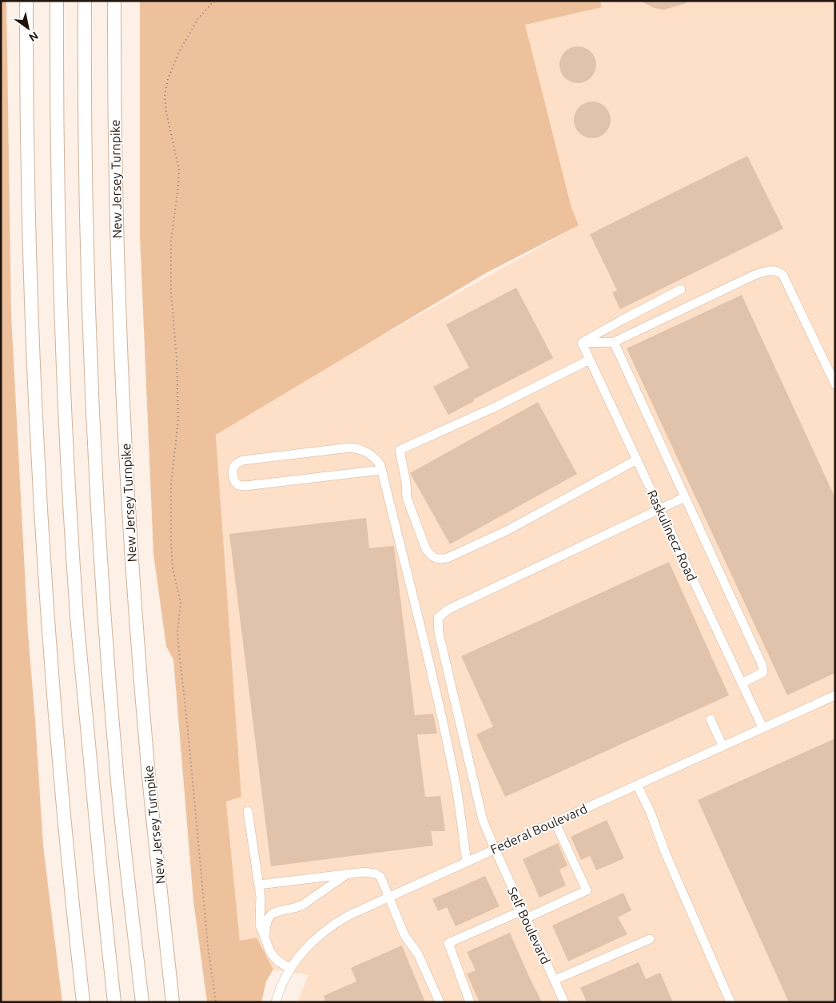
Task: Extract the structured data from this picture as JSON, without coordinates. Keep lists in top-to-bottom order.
{
  "streets": {
    "highway": ["New Jersey Turnpike"],
    "street": ["Raskulinecz Road", "Federal Boulevard", "Self Boulevard"]
  },
  "crossings": [
    ["Raskulinecz Road", "Federal Boulevard"],
    ["Raskulinecz Road", "Self Boulevard"],
    ["Federal Boulevard", "Self Boulevard"]
  ],
  "north": "bottom right"
}
